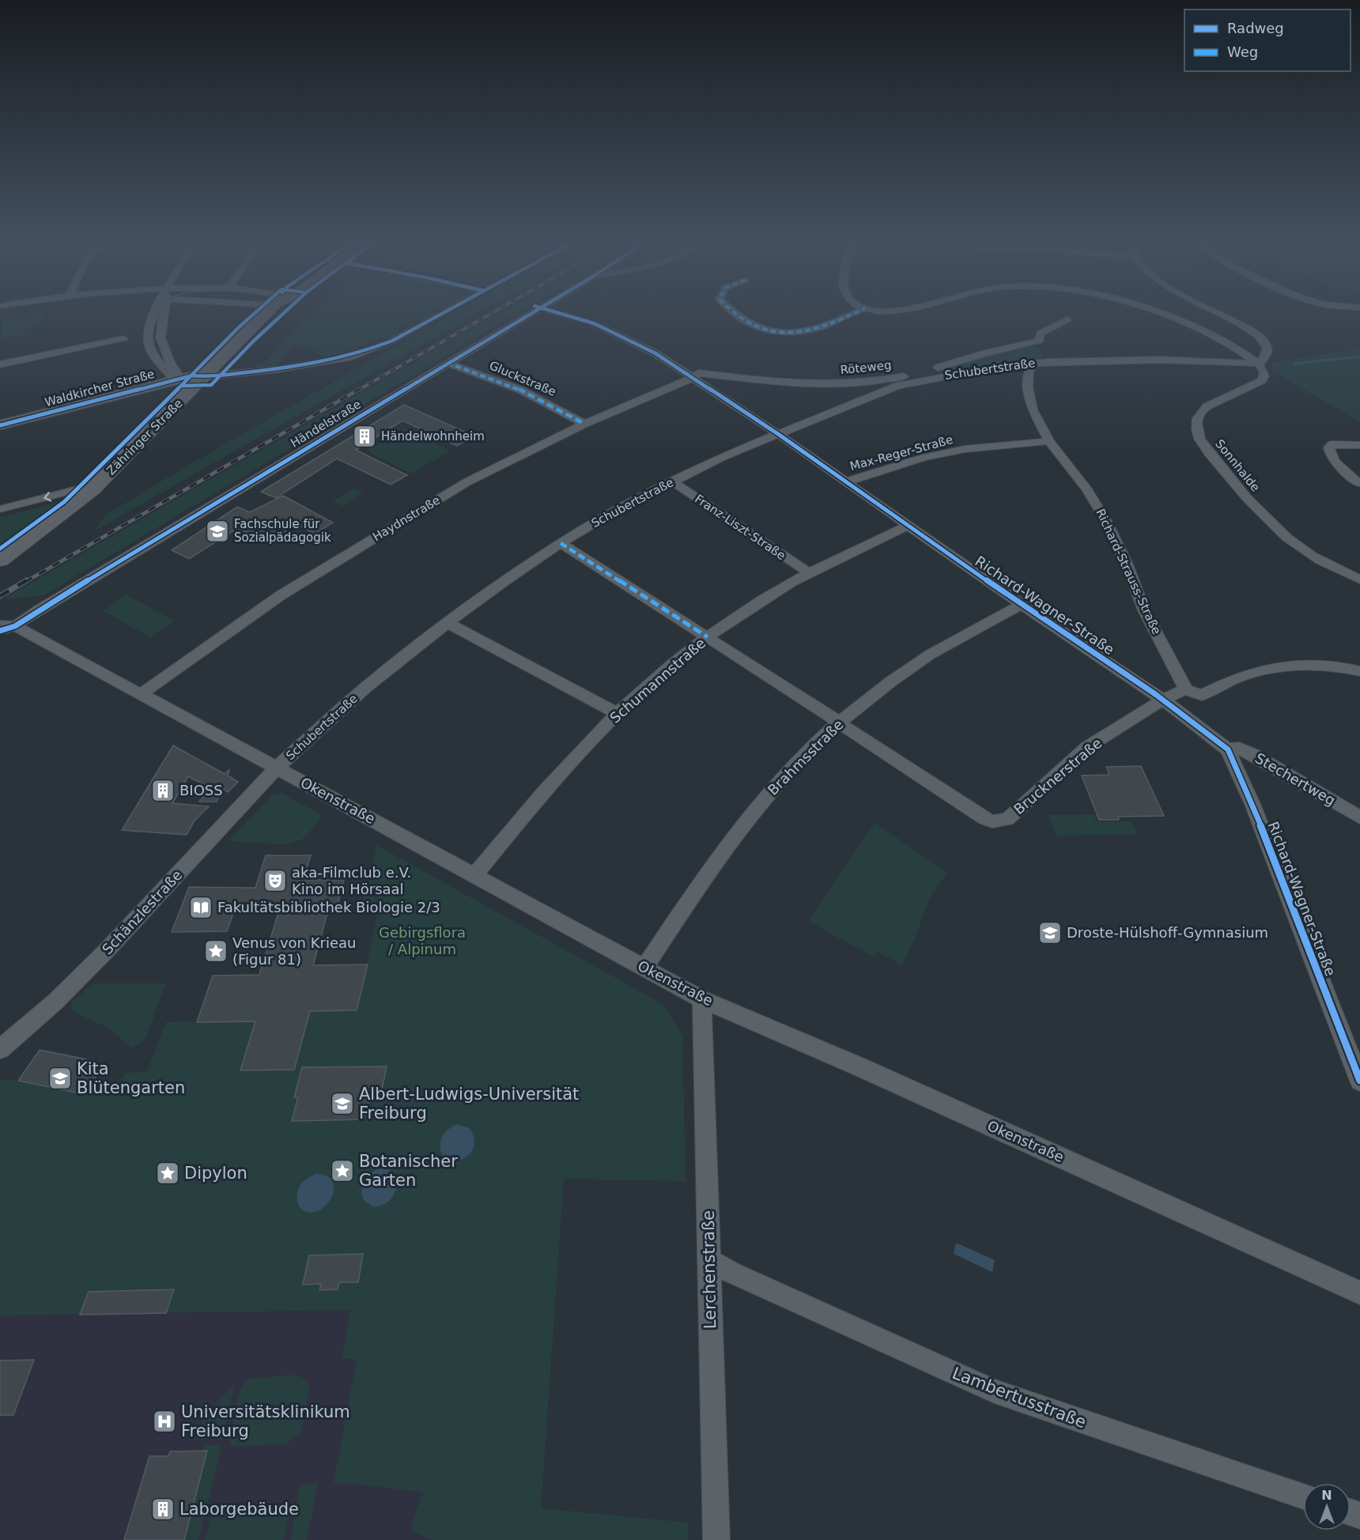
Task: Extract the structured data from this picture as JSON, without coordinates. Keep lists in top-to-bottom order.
{
  "streets": {
    "main road": ["Waldkircher Straße", "Zähringer Straße"],
    "street": [
      "Röteweg",
      "Schubertstraße",
      "Gluckstraße",
      "Händelstraße",
      "Max-Reger-Straße",
      "Sonnhalde",
      "Haydnstraße",
      "Franz-Liszt-Straße",
      "Richard-Strauss-Straße",
      "Richard-Wagner-Straße",
      "Schumannstraße",
      "Brahmsstraße",
      "Brucknerstraße",
      "Stechertweg",
      "Okenstraße",
      "Schänzlestraße",
      "Lerchenstraße",
      "Lambertusstraße"
    ]
  },
  "crossings": [
    ["Röteweg", "Haydnstraße"],
    ["Röteweg", "Richard-Wagner-Straße"],
    ["Schubertstraße", "Sonnhalde"],
    ["Schubertstraße", "Franz-Liszt-Straße"],
    ["Schubertstraße", "Richard-Strauss-Straße"],
    ["Schubertstraße", "Richard-Wagner-Straße"],
    ["Schubertstraße", "Okenstraße"],
    ["Schubertstraße", "Schänzlestraße"],
    ["Gluckstraße", "Händelstraße"],
    ["Gluckstraße", "Haydnstraße"],
    ["Waldkircher Straße", "Zähringer Straße"],
    ["Händelstraße", "Okenstraße"],
    ["Max-Reger-Straße", "Richard-Strauss-Straße"],
    ["Max-Reger-Straße", "Richard-Wagner-Straße"],
    ["Haydnstraße", "Richard-Wagner-Straße"],
    ["Haydnstraße", "Okenstraße"],
    ["Franz-Liszt-Straße", "Schumannstraße"],
    ["Richard-Wagner-Straße", "Schumannstraße"],
    ["Richard-Wagner-Straße", "Brahmsstraße"],
    ["Richard-Wagner-Straße", "Brucknerstraße"],
    ["Richard-Wagner-Straße", "Stechertweg"],
    ["Schumannstraße", "Okenstraße"],
    ["Brahmsstraße", "Brucknerstraße"],
    ["Brahmsstraße", "Okenstraße"],
    ["Okenstraße", "Schänzlestraße"],
    ["Okenstraße", "Lerchenstraße"],
    ["Lerchenstraße", "Lambertusstraße"]
  ],
  "parks": ["Gebirgsflora / Alpinum"],
  "places": {
    "building": ["Händelwohnheim", "BIOSS", "Laborgebäude"],
    "school or university": [
      "Fachschule für Sozialpädagogik",
      "Droste-Hülshoff-Gymnasium",
      "Kita Blütengarten",
      "Albert-Ludwigs-Universität Freiburg"
    ],
    "theatre": ["aka-Filmclub e.V. Kino im Hörsaal"],
    "library": ["Fakultätsbibliothek Biologie 2/3"],
    "place": ["Venus von Krieau (Figur 81)", "Botanischer Garten", "Dipylon"],
    "hospital": ["Universitätsklinikum Freiburg"]
  },
  "legend": ["Radweg", "Weg"],
  "north": "top"
}
